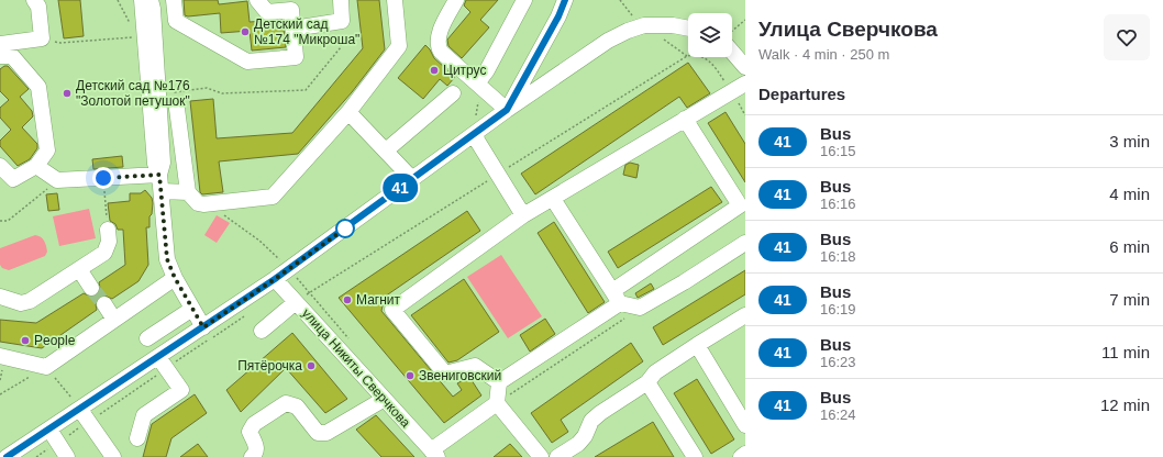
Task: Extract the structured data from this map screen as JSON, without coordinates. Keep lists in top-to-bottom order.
{
  "streets": {
    "street": ["улица Никиты Сверчкова"]
  },
  "places": [
    "Детский сад №174 \"Микроша\"",
    "Цитрус",
    "Детский сад №176 \"Золотой петушок\"",
    "Магнит",
    "People",
    "Пятёрочка",
    "Звениговский"
  ],
  "lines": ["bus line 41"],
  "page": {
    "on_map": "41",
    "heading": [
      ["Улица Сверчкова", "Walk · 4 min · 250 m"],
      "Departures"
    ],
    "list": [
      {
        "mark": "41",
        "name": "Bus",
        "note": "16:15",
        "value": "3 min"
      },
      {
        "mark": "41",
        "name": "Bus",
        "note": "16:16",
        "value": "4 min"
      },
      {
        "mark": "41",
        "name": "Bus",
        "note": "16:18",
        "value": "6 min"
      },
      {
        "mark": "41",
        "name": "Bus",
        "note": "16:19",
        "value": "7 min"
      },
      {
        "mark": "41",
        "name": "Bus",
        "note": "16:23",
        "value": "11 min"
      },
      {
        "mark": "41",
        "name": "Bus",
        "note": "16:24",
        "value": "12 min"
      }
    ]
  }
}
